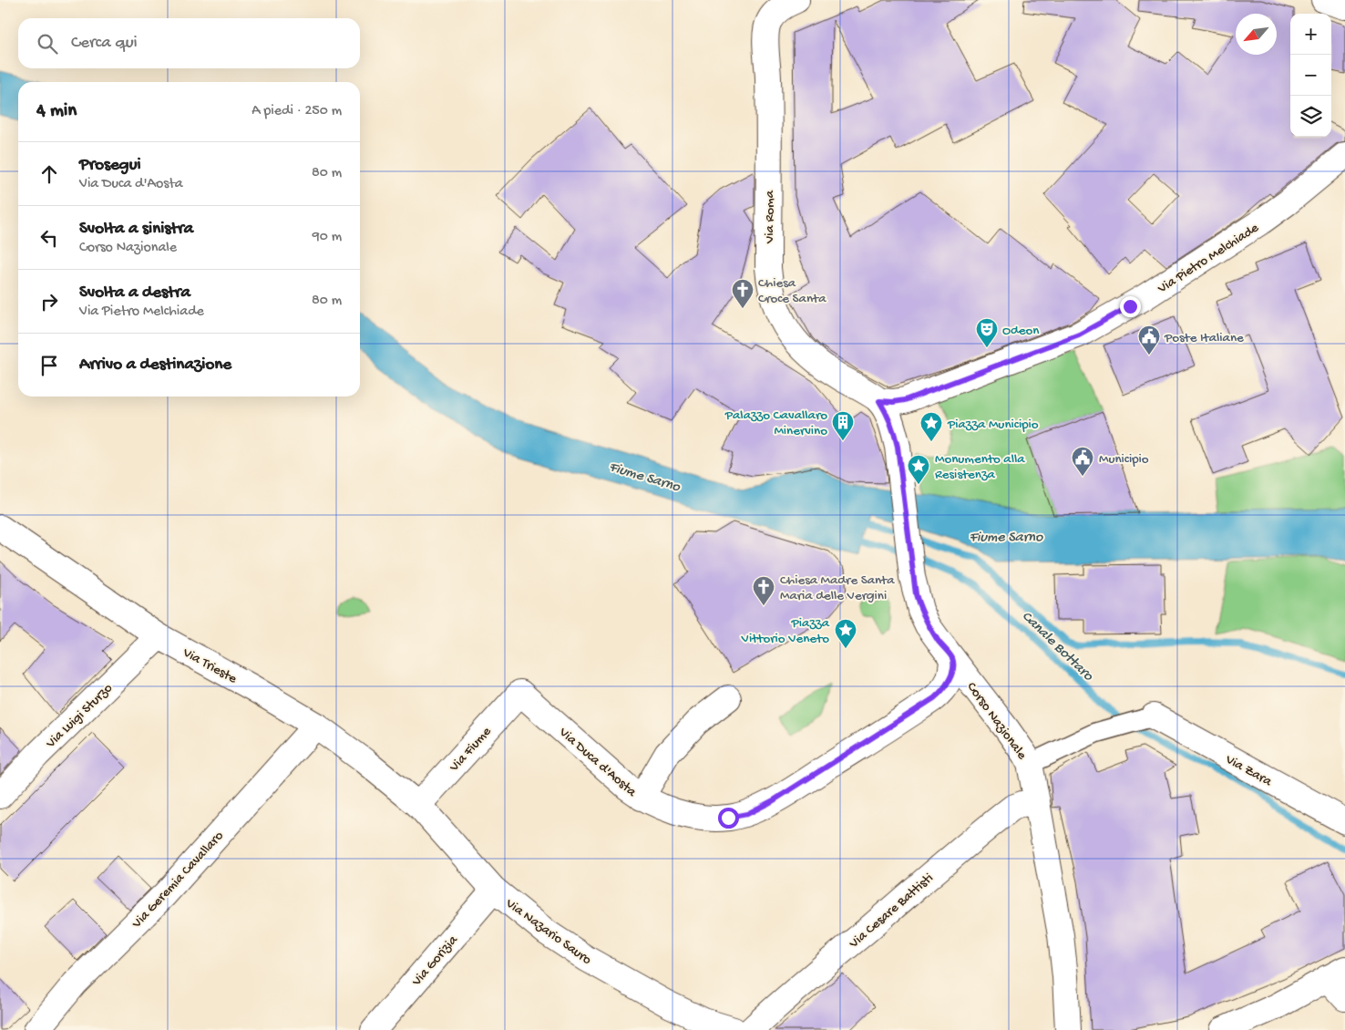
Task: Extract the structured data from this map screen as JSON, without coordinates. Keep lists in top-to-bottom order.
{
  "streets": {
    "street": [
      "Via Roma",
      "Via Pietro Melchiade",
      "Via Trieste",
      "Via Luigi Sturzo",
      "Corso Nazionale",
      "Via Fiume",
      "Via Duca d'Aosta",
      "Via Zara",
      "Via Geremia Cavallaro",
      "Via Cesare Battisti",
      "Via Nazario Sauro",
      "Via Gorizia"
    ]
  },
  "crossings": [
    ["Via Roma", "Via Pietro Melchiade"],
    ["Via Roma", "Corso Nazionale"],
    ["Via Pietro Melchiade", "Corso Nazionale"],
    ["Via Trieste", "Via Luigi Sturzo"],
    ["Via Trieste", "Via Fiume"],
    ["Via Trieste", "Via Geremia Cavallaro"],
    ["Via Trieste", "Via Nazario Sauro"],
    ["Corso Nazionale", "Via Duca d'Aosta"],
    ["Corso Nazionale", "Via Cesare Battisti"],
    ["Via Fiume", "Via Duca d'Aosta"],
    ["Via Fiume", "Via Nazario Sauro"],
    ["Via Nazario Sauro", "Via Gorizia"]
  ],
  "water": ["Fiume Sarno", "Canale Bottaro"],
  "places": {
    "church": ["Chiesa Croce Santa", "Chiesa Madre Santa Maria delle Vergini"],
    "theatre": ["Odeon"],
    "public building": ["Poste Italiane", "Municipio"],
    "building": ["Palazzo Cavallaro Minervino"],
    "place": ["Piazza Municipio", "Monumento alla Resistenza", "Piazza Vittorio Veneto"]
  },
  "north": "bottom left",
  "page": {
    "map_buttons": ["+", "−"],
    "search": "Cerca qui",
    "heading": ["4 min", "A piedi · 250 m"],
    "list": [
      ["Prosegui", "Via Duca d'Aosta", "80 m"],
      ["Svolta a sinistra", "Corso Nazionale", "90 m"],
      ["Svolta a destra", "Via Pietro Melchiade", "80 m"],
      "Arrivo a destinazione"
    ]
  }
}
